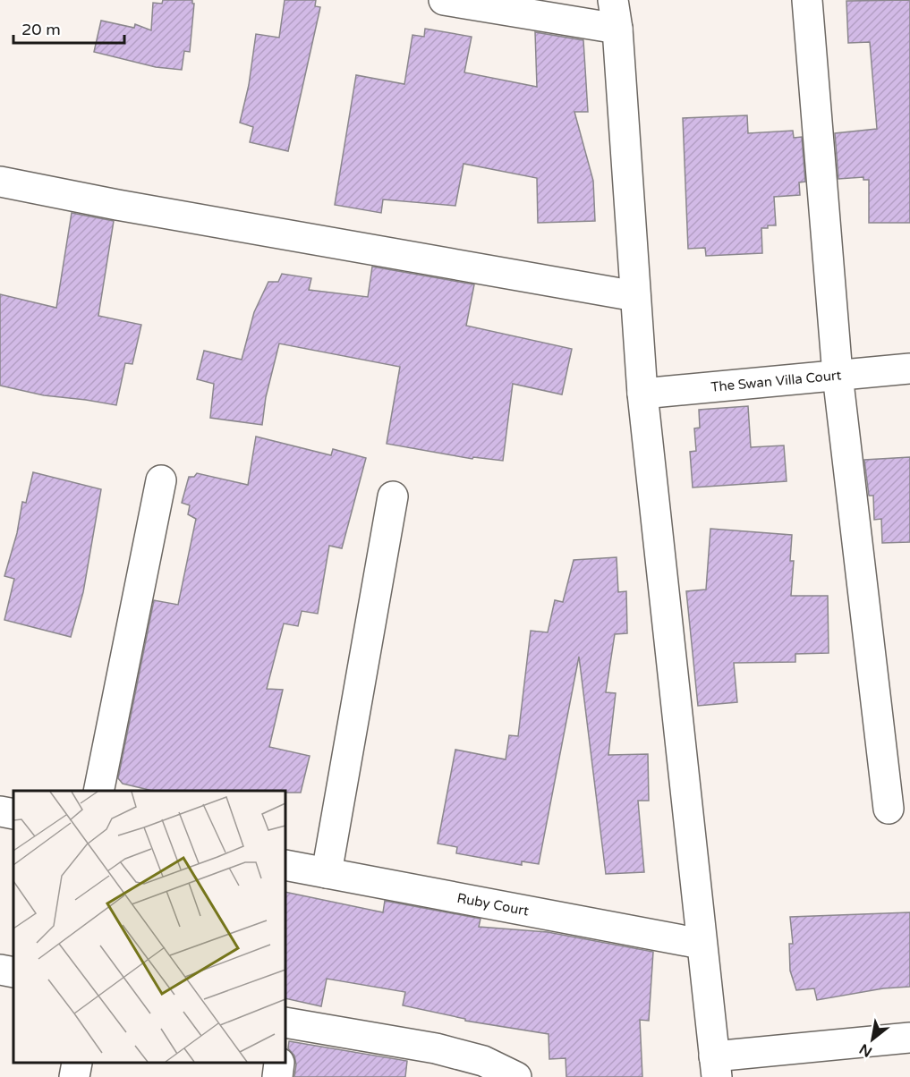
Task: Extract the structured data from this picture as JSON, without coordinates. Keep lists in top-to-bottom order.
{
  "streets": {
    "street": ["The Swan Villa Court", "Ruby Court"]
  },
  "scale_bar": "20 m",
  "north": "bottom left"
}
